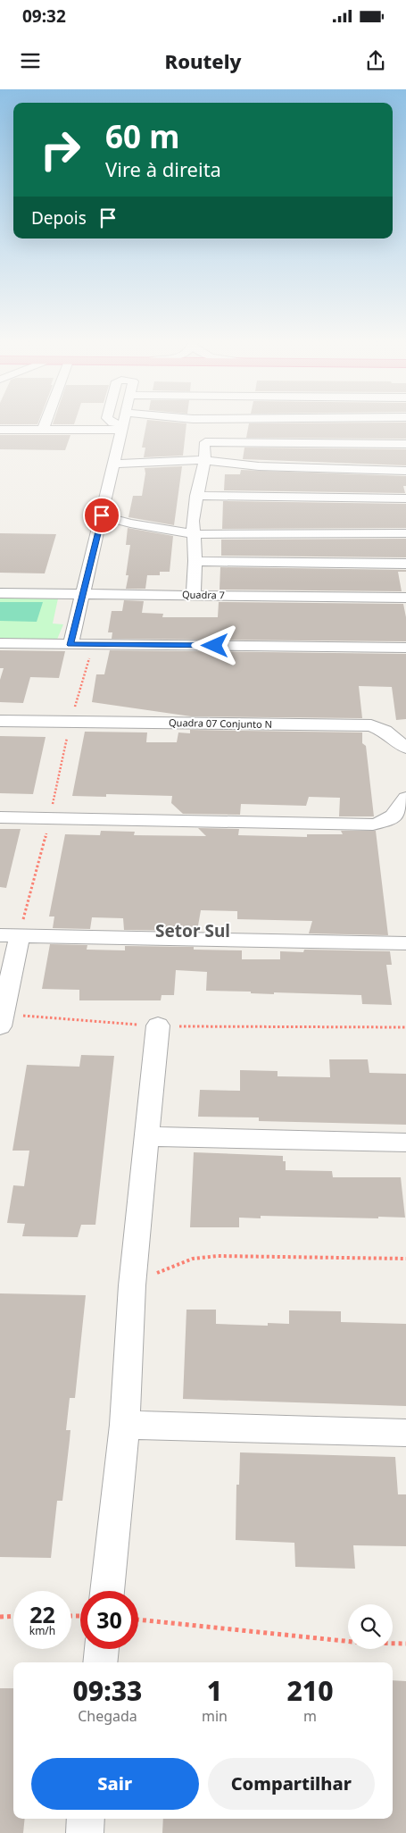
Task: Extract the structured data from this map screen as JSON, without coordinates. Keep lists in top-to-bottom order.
{
  "streets": {
    "street": ["Quadra 7", "Quadra 07 Conjunto N"]
  },
  "districts": ["Setor Sul"],
  "page": {
    "status": "09:32",
    "header": "Routely",
    "turn": ["60 m", "Vire à direita"],
    "then": "Depois",
    "speed": "22 km/h",
    "limit": "30",
    "eta": [
      "09:33",
      "Chegada",
      "1",
      "min",
      "210",
      "m"
    ],
    "buttons": ["Sair", "Compartilhar"]
  }
}
